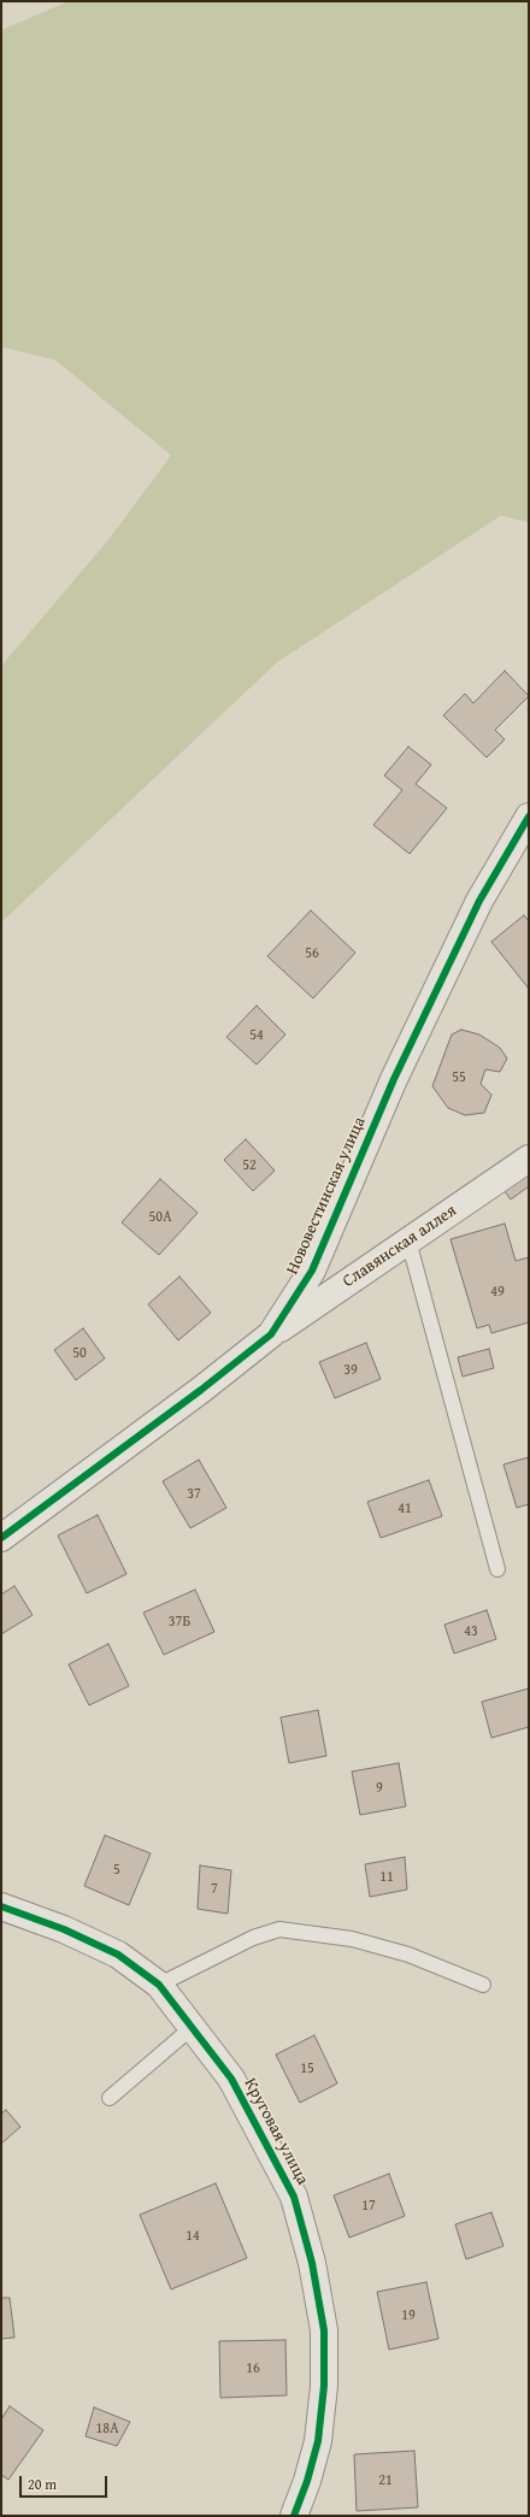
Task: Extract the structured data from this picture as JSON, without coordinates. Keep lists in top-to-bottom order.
{
  "streets": {
    "street": ["Нововестинская улица", "Славянская аллея", "Круговая улица"]
  },
  "crossings": [
    ["Нововестинская улица", "Славянская аллея"]
  ],
  "house_numbers": [
    "56",
    "54",
    "55",
    "52",
    "50А",
    "49",
    "50",
    "39",
    "37",
    "41",
    "37Б",
    "43",
    "9",
    "5",
    "11",
    "7",
    "15",
    "17",
    "14",
    "19",
    "16",
    "18А",
    "21"
  ],
  "scale_bar": "20 m"
}
